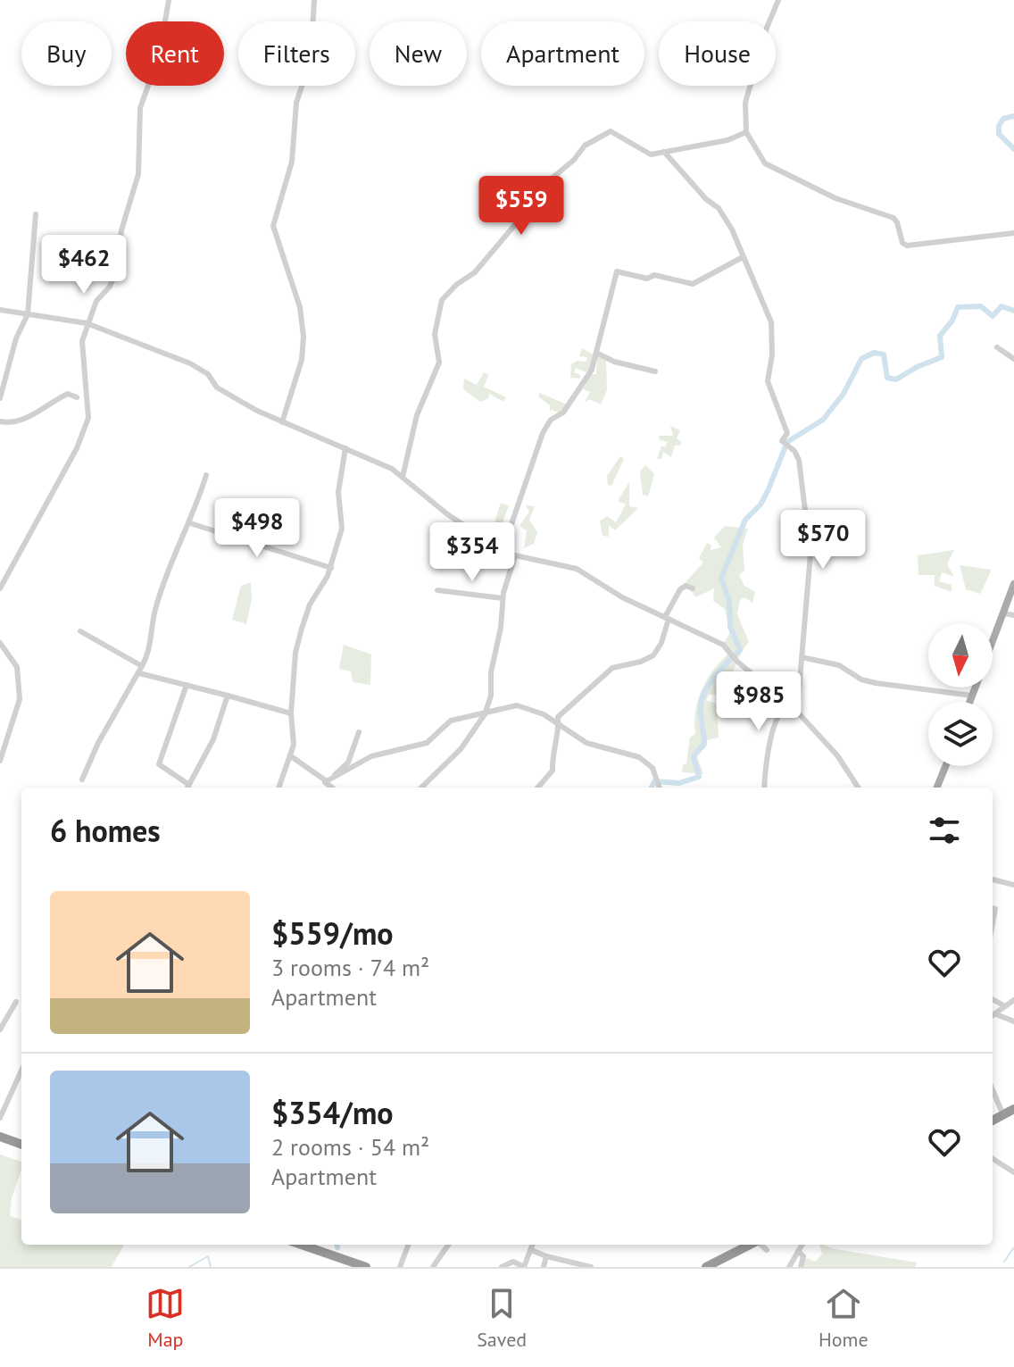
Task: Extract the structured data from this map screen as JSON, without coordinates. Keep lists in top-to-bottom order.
{
  "north": "bottom",
  "page": {
    "chip": [
      "Buy",
      "Rent",
      "Filters",
      "New",
      "Apartment",
      "House"
    ],
    "price": [
      "$559",
      "$462",
      "$498",
      "$570",
      "$354",
      "$985"
    ],
    "heading": "6 homes",
    "list": [
      {
        "name": "$559/mo",
        "note": "3 rooms · 74 m² · Apartment"
      },
      {
        "name": "$354/mo",
        "note": "2 rooms · 54 m² · Apartment"
      }
    ],
    "tabs": ["Map", "Saved", "Home"]
  }
}
